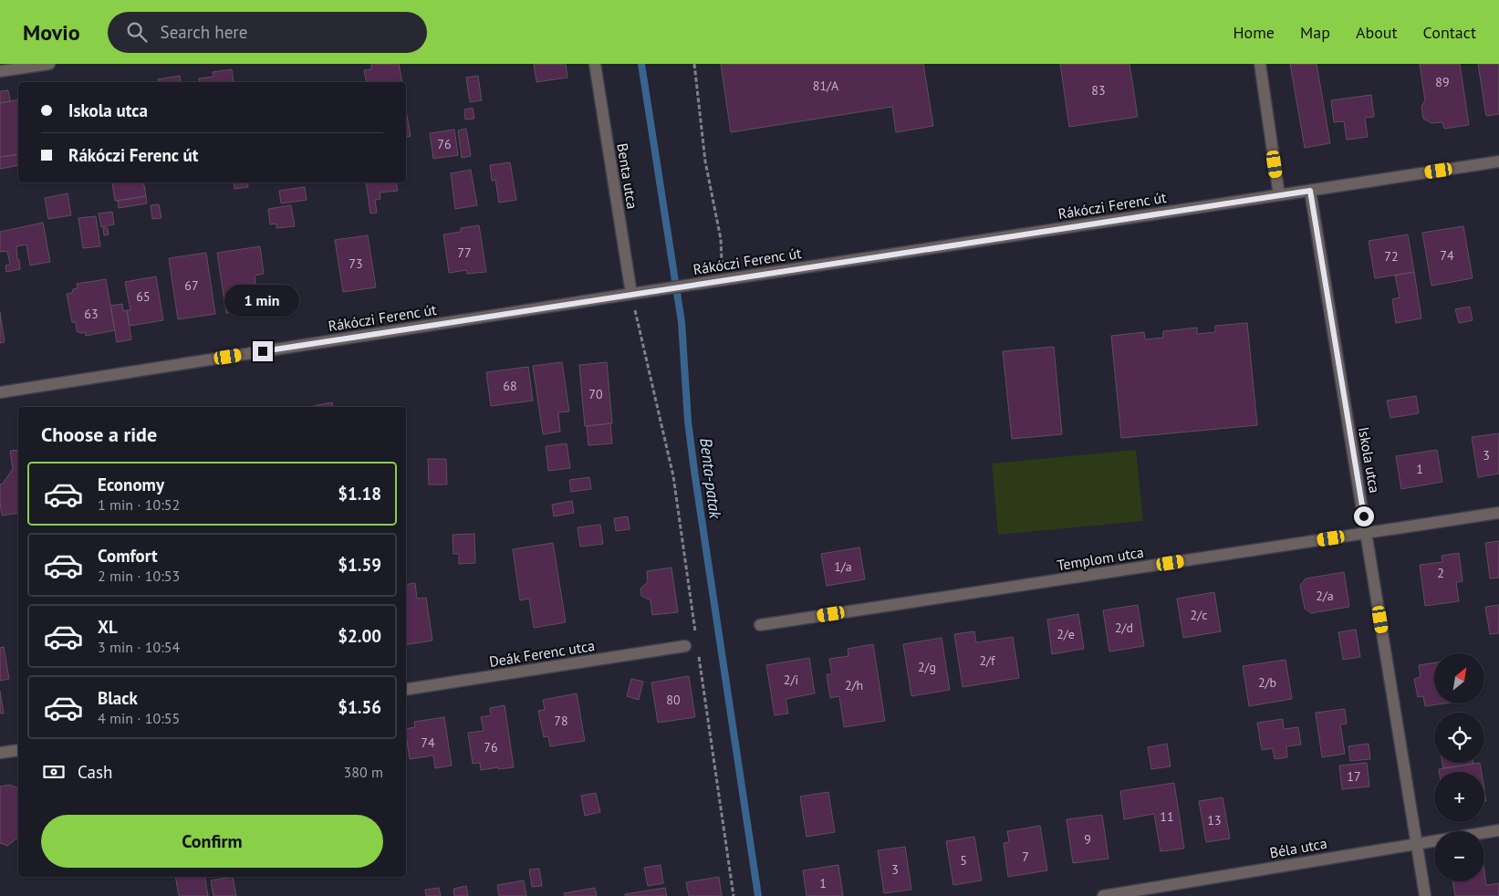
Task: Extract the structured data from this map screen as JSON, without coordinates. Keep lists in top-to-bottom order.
{
  "streets": {
    "street": [
      "Benta utca",
      "Rákóczi Ferenc út",
      "Iskola utca",
      "Templom utca",
      "Deák Ferenc utca",
      "Béla utca"
    ]
  },
  "crossings": [
    ["Benta utca", "Rákóczi Ferenc út"],
    ["Rákóczi Ferenc út", "Iskola utca"],
    ["Iskola utca", "Templom utca"],
    ["Iskola utca", "Béla utca"]
  ],
  "water": ["Benta-patak"],
  "house_numbers": [
    "89",
    "81/A",
    "83",
    "76",
    "77",
    "74",
    "72",
    "73",
    "67",
    "65",
    "63",
    "68",
    "70",
    "3",
    "1",
    "1/a",
    "2",
    "2/a",
    "2/c",
    "2/d",
    "2/e",
    "2/f",
    "2/g",
    "2/i",
    "2/b",
    "2/h",
    "80",
    "78",
    "74",
    "76",
    "17",
    "11",
    "13",
    "9",
    "7",
    "5",
    "3",
    "1"
  ],
  "north": "top right",
  "page": {
    "header": "Movio",
    "search": "Search here",
    "nav": [
      "Home",
      "Map",
      "About",
      "Contact"
    ],
    "banner": ["Iskola utca", "Rákóczi Ferenc út"],
    "bubble": "1 min",
    "heading": "Choose a ride",
    "list": [
      {
        "name": "Economy",
        "note": "1 min · 10:52",
        "value": "$1.18"
      },
      {
        "name": "Comfort",
        "note": "2 min · 10:53",
        "value": "$1.59"
      },
      {
        "name": "XL",
        "note": "3 min · 10:54",
        "value": "$2.00"
      },
      {
        "name": "Black",
        "note": "4 min · 10:55",
        "value": "$1.56"
      }
    ],
    "map_buttons": ["+", "−"],
    "pay": ["Cash", "380 m"],
    "buttons": "Confirm"
  }
}
